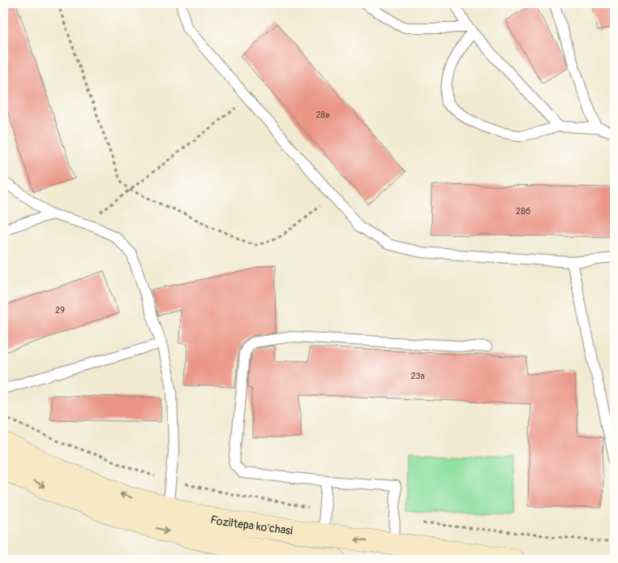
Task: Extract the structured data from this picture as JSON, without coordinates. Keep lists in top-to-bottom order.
{
  "streets": {
    "main road": ["Foziltepa ko'chasi"]
  },
  "house_numbers": [
    "28в",
    "28б",
    "29",
    "23а"
  ]
}
